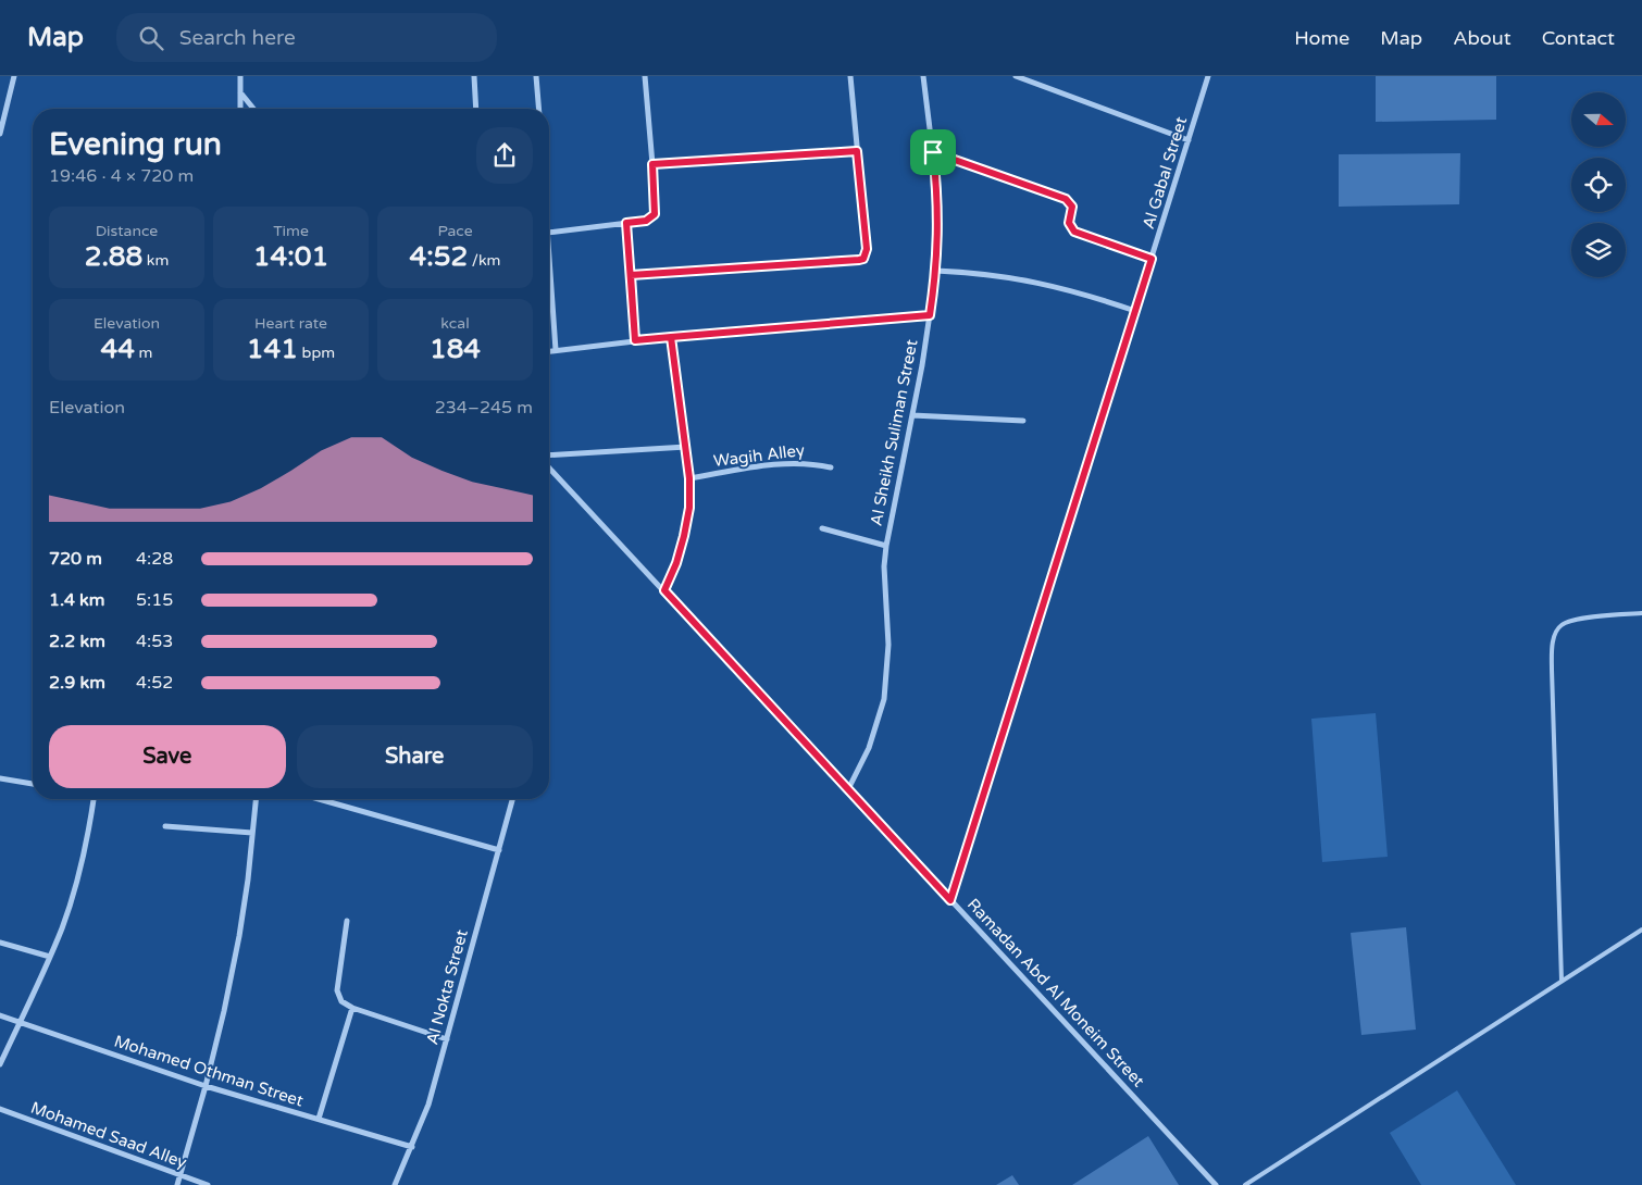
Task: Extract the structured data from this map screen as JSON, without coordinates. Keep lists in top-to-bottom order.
{
  "streets": {
    "street": [
      "Al Gabal Street",
      "Al Sheikh Suliman Street",
      "Wagih Alley",
      "Al Nokta Street",
      "Ramadan Abd Al Moneim Street",
      "Mohamed Othman Street",
      "Mohamed Saad Alley"
    ]
  },
  "crossings": [
    ["Al Gabal Street", "Ramadan Abd Al Moneim Street"],
    ["Al Sheikh Suliman Street", "Ramadan Abd Al Moneim Street"],
    ["Al Nokta Street", "Mohamed Othman Street"]
  ],
  "north": "right",
  "page": {
    "header": "Map",
    "search": "Search here",
    "nav": [
      "Home",
      "Map",
      "About",
      "Contact"
    ],
    "heading": ["Evening run", "19:46 · 4 × 720 m"],
    "stats": [
      ["Distance", "2.88 km"],
      ["Time", "14:01"],
      ["Pace", "4:52 /km"],
      ["Elevation", "44 m"],
      ["Heart rate", "141 bpm"],
      ["kcal", "184"]
    ],
    "chart": ["Elevation", "234–245 m"],
    "list": [
      {
        "name": "720 m",
        "note": "4:28"
      },
      {
        "name": "1.4 km",
        "note": "5:15"
      },
      {
        "name": "2.2 km",
        "note": "4:53"
      },
      {
        "name": "2.9 km",
        "note": "4:52"
      }
    ],
    "buttons": ["Save", "Share"]
  }
}
